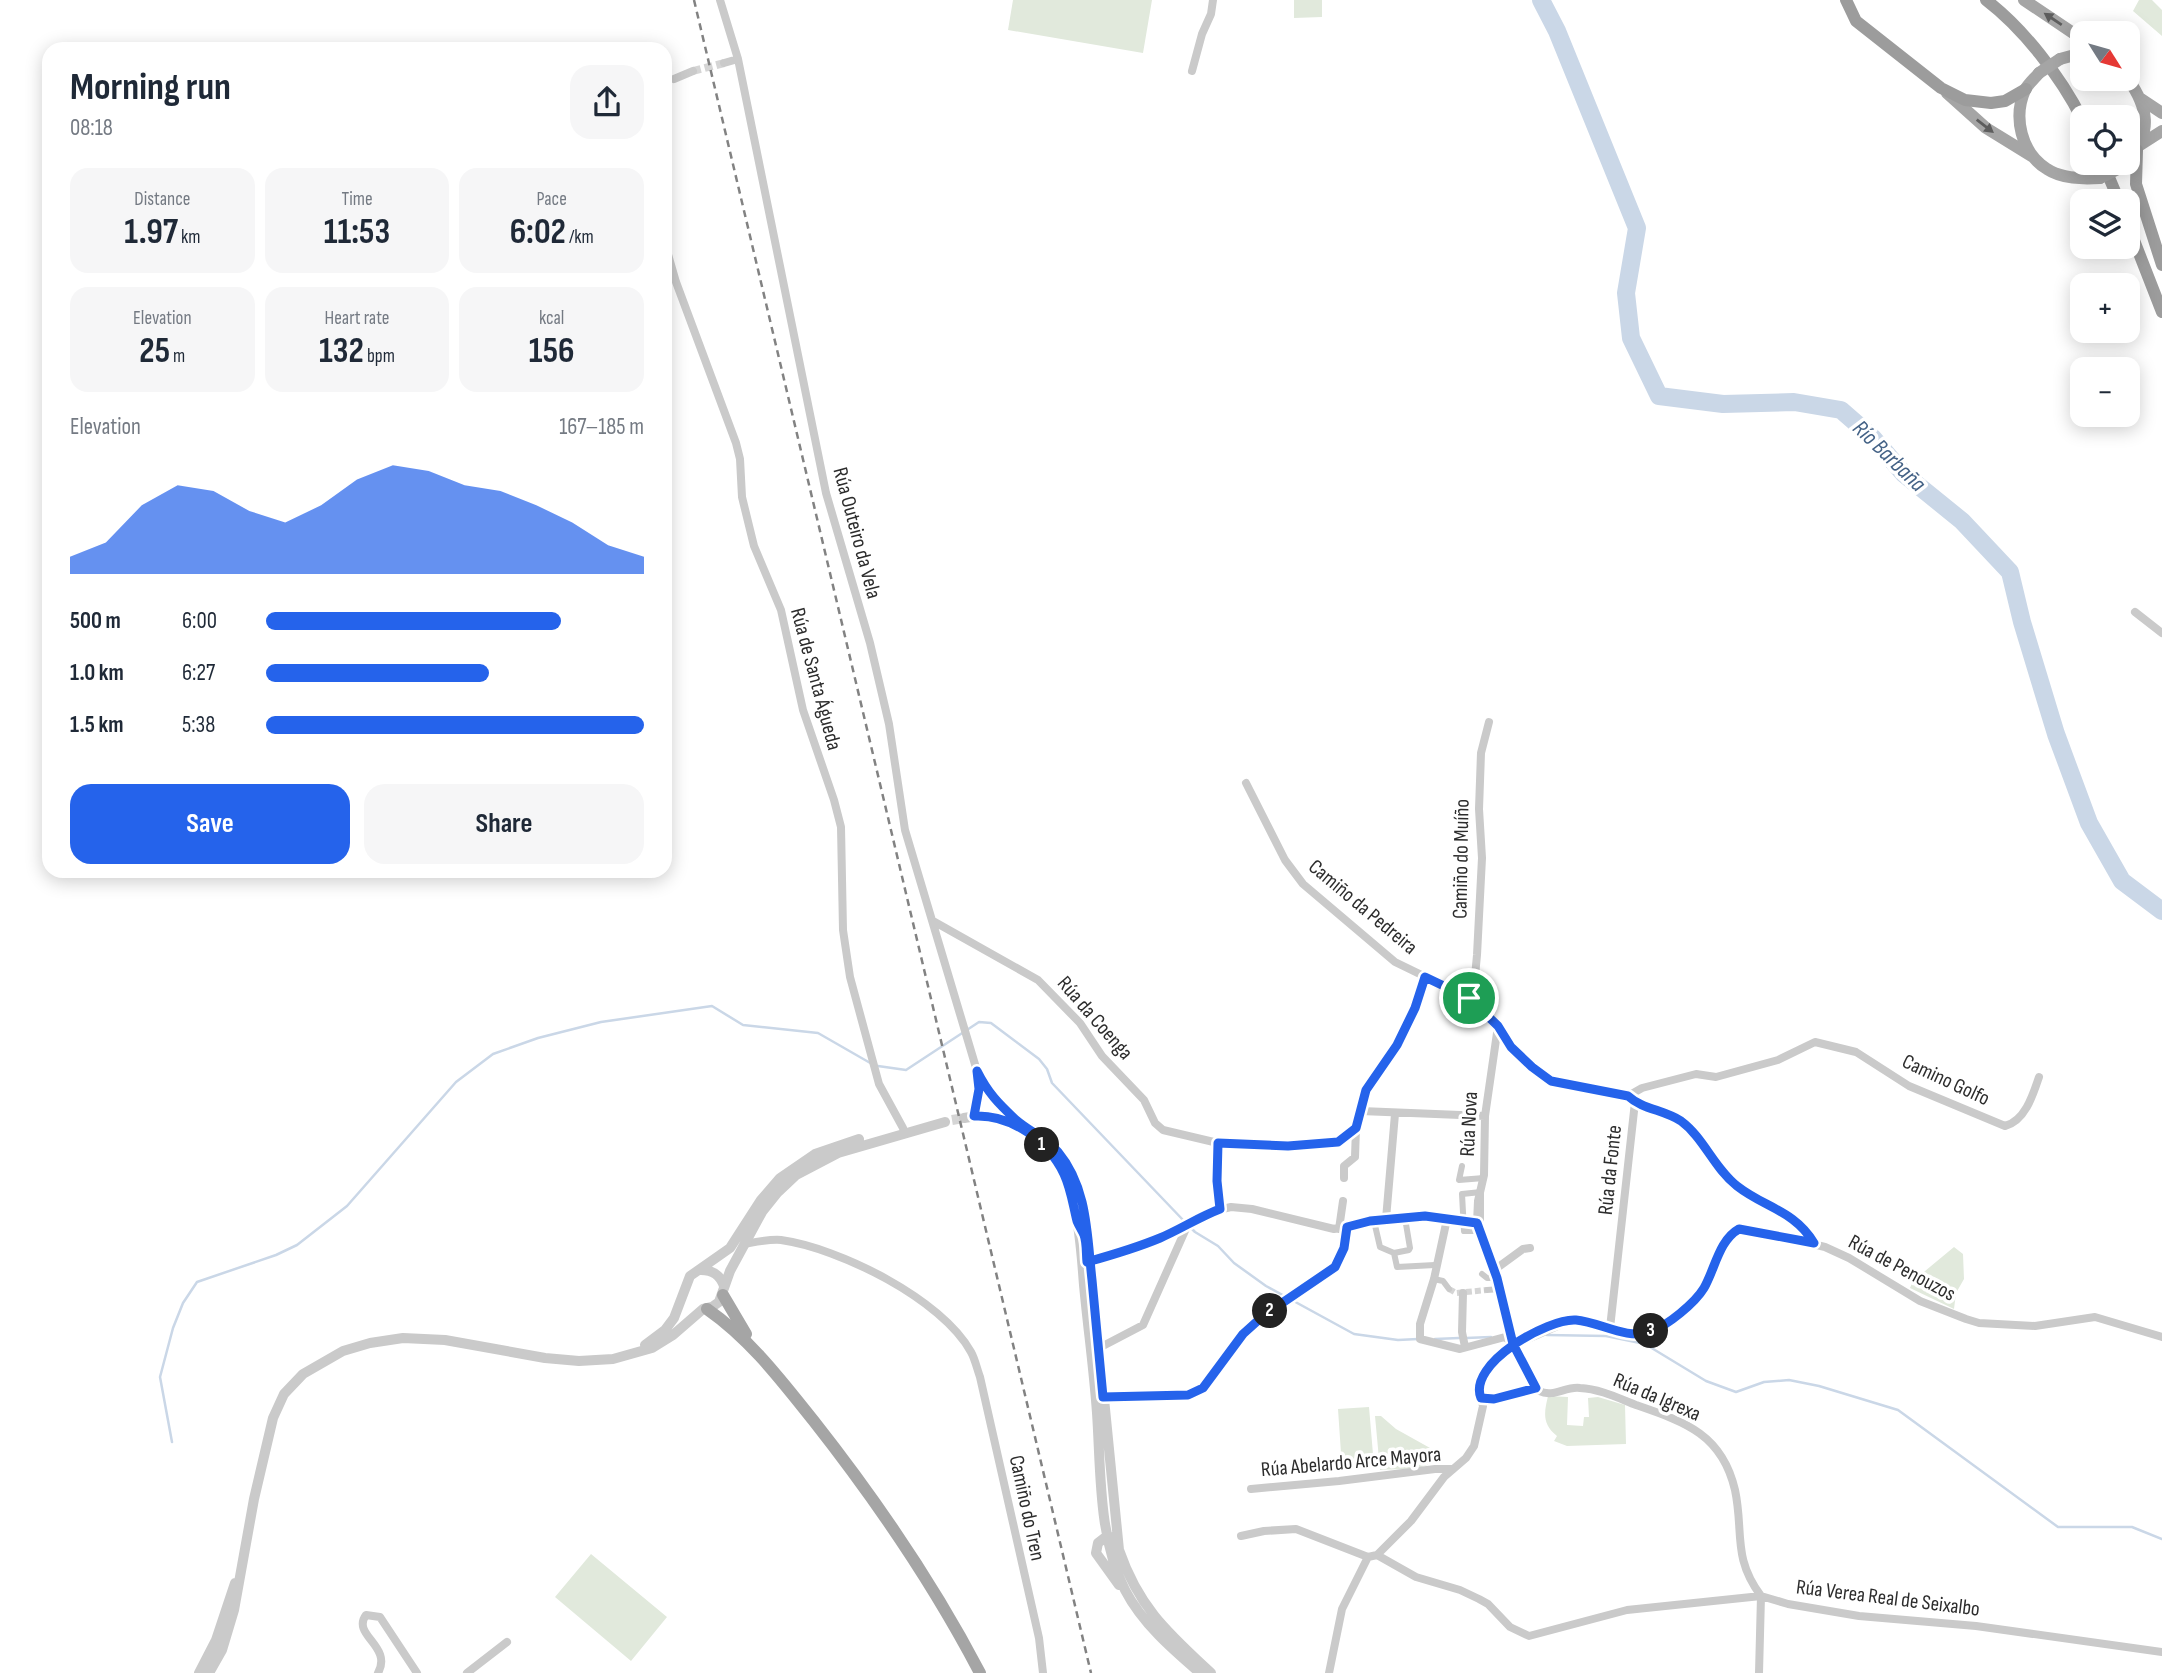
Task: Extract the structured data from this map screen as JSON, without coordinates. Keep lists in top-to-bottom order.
{
  "streets": {
    "street": [
      "Rúa Outeiro da Vela",
      "Rúa de Santa Águeda",
      "Camiño do Muíño",
      "Camiño da Pedreira",
      "Rúa da Coenga",
      "Camino Golfo",
      "Rúa Nova",
      "Rúa da Fonte",
      "Rúa de Penouzos",
      "Rúa da Igrexa",
      "Rúa Abelardo Arce Mayora",
      "Camiño do Tren",
      "Rúa Verea Real de Seixalbo"
    ]
  },
  "crossings": [
    ["Rúa Outeiro da Vela", "Rúa da Coenga"],
    ["Camiño do Muíño", "Rúa da Fonte"],
    ["Camiño da Pedreira", "Rúa da Fonte"],
    ["Camino Golfo", "Rúa da Fonte"],
    ["Rúa Nova", "Rúa da Fonte"],
    ["Rúa da Fonte", "Rúa de Penouzos"],
    ["Rúa de Penouzos", "Rúa Abelardo Arce Mayora"],
    ["Rúa da Igrexa", "Rúa Verea Real de Seixalbo"],
    ["Rúa Abelardo Arce Mayora", "Rúa Verea Real de Seixalbo"]
  ],
  "water": ["Río Barbaña"],
  "north": "bottom right",
  "page": {
    "map_buttons": ["+", "−"],
    "heading": ["Morning run", "08:18"],
    "stats": [
      ["Distance", "1.97 km"],
      ["Time", "11:53"],
      ["Pace", "6:02 /km"],
      ["Elevation", "25 m"],
      ["Heart rate", "132 bpm"],
      ["kcal", "156"]
    ],
    "chart": ["Elevation", "167–185 m"],
    "list": [
      {
        "name": "500 m",
        "note": "6:00"
      },
      {
        "name": "1.0 km",
        "note": "6:27"
      },
      {
        "name": "1.5 km",
        "note": "5:38"
      }
    ],
    "buttons": ["Save", "Share"],
    "pins": ["1", "2", "3"]
  }
}
